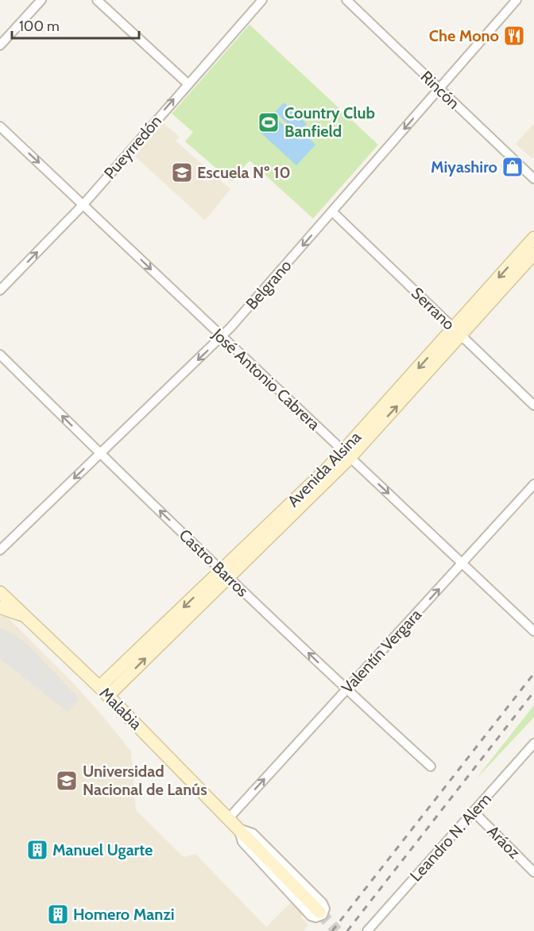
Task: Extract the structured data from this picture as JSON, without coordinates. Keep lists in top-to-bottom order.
{
  "streets": {
    "main road": ["Avenida Alsina", "Malabia"],
    "street": [
      "Rincón",
      "Pueyrredón",
      "Belgrano",
      "Serrano",
      "José Antonio Cabrera",
      "Castro Barros",
      "Valentín Vergara",
      "Leandro N. Alem",
      "Aráoz"
    ]
  },
  "crossings": [
    ["Rincón", "Belgrano"],
    ["Pueyrredón", "José Antonio Cabrera"],
    ["Belgrano", "Serrano"],
    ["Belgrano", "José Antonio Cabrera"],
    ["Belgrano", "Castro Barros"],
    ["Serrano", "Avenida Alsina"],
    ["José Antonio Cabrera", "Avenida Alsina"],
    ["José Antonio Cabrera", "Valentín Vergara"],
    ["Avenida Alsina", "Castro Barros"],
    ["Avenida Alsina", "Malabia"],
    ["Castro Barros", "Valentín Vergara"],
    ["Valentín Vergara", "Malabia"],
    ["Leandro N. Alem", "Aráoz"]
  ],
  "one_way": [
    "Pueyrredón",
    "Belgrano",
    "José Antonio Cabrera",
    "Castro Barros",
    "Valentín Vergara"
  ],
  "places": {
    "restaurant": ["Che Mono"],
    "sports": ["Country Club Banfield"],
    "shop": ["Miyashiro"],
    "school or university": ["Escuela Nº 10", "Universidad Nacional de Lanús"],
    "building": ["Manuel Ugarte", "Homero Manzi"]
  },
  "scale_bar": "100 m"
}
